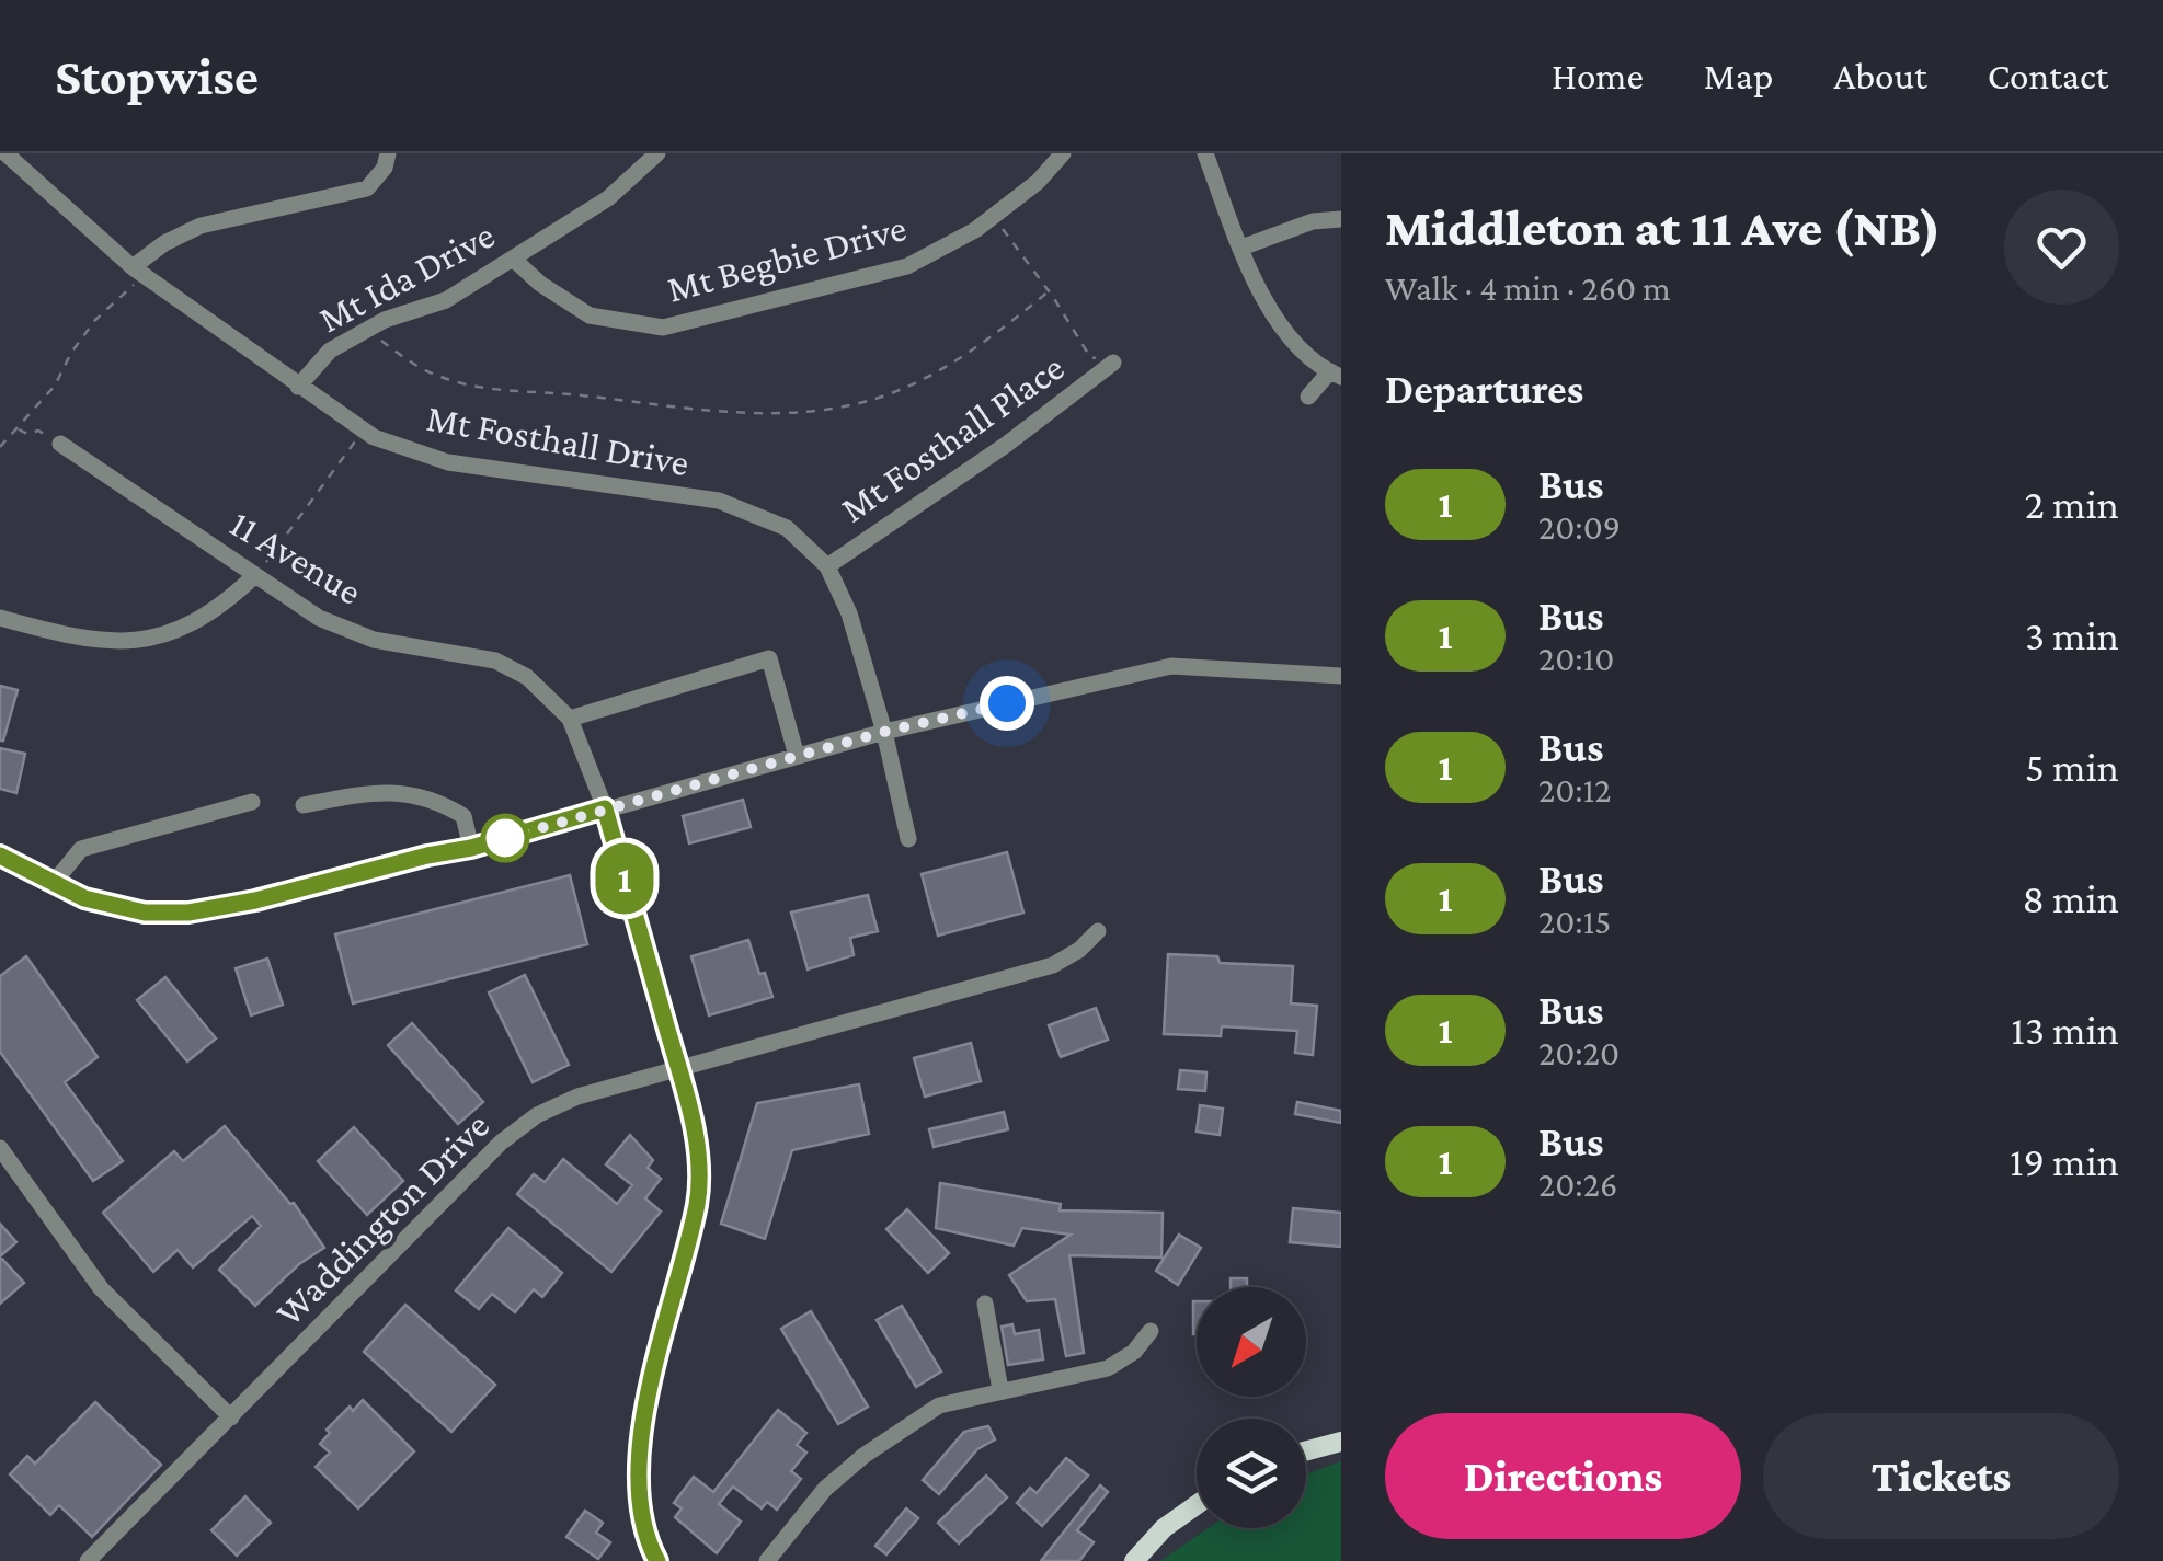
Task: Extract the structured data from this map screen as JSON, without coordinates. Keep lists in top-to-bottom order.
{
  "streets": {
    "street": [
      "Mt Begbie Drive",
      "Mt Ida Drive",
      "Mt Fosthall Place",
      "Mt Fosthall Drive",
      "11 Avenue",
      "Waddington Drive"
    ]
  },
  "crossings": [
    ["Mt Begbie Drive", "Mt Ida Drive"],
    ["Mt Ida Drive", "Mt Fosthall Drive"],
    ["Mt Fosthall Place", "Mt Fosthall Drive"],
    ["11 Avenue", "Waddington Drive"]
  ],
  "lines": ["bus line 1"],
  "north": "bottom left",
  "page": {
    "header": "Stopwise",
    "nav": [
      "Home",
      "Map",
      "About",
      "Contact"
    ],
    "on_map": "1",
    "heading": [
      ["Middleton at 11 Ave (NB)", "Walk · 4 min · 260 m"],
      "Departures"
    ],
    "list": [
      {
        "mark": "1",
        "name": "Bus",
        "note": "20:09",
        "value": "2 min"
      },
      {
        "mark": "1",
        "name": "Bus",
        "note": "20:10",
        "value": "3 min"
      },
      {
        "mark": "1",
        "name": "Bus",
        "note": "20:12",
        "value": "5 min"
      },
      {
        "mark": "1",
        "name": "Bus",
        "note": "20:15",
        "value": "8 min"
      },
      {
        "mark": "1",
        "name": "Bus",
        "note": "20:20",
        "value": "13 min"
      },
      {
        "mark": "1",
        "name": "Bus",
        "note": "20:26",
        "value": "19 min"
      }
    ],
    "buttons": ["Directions", "Tickets"]
  }
}
